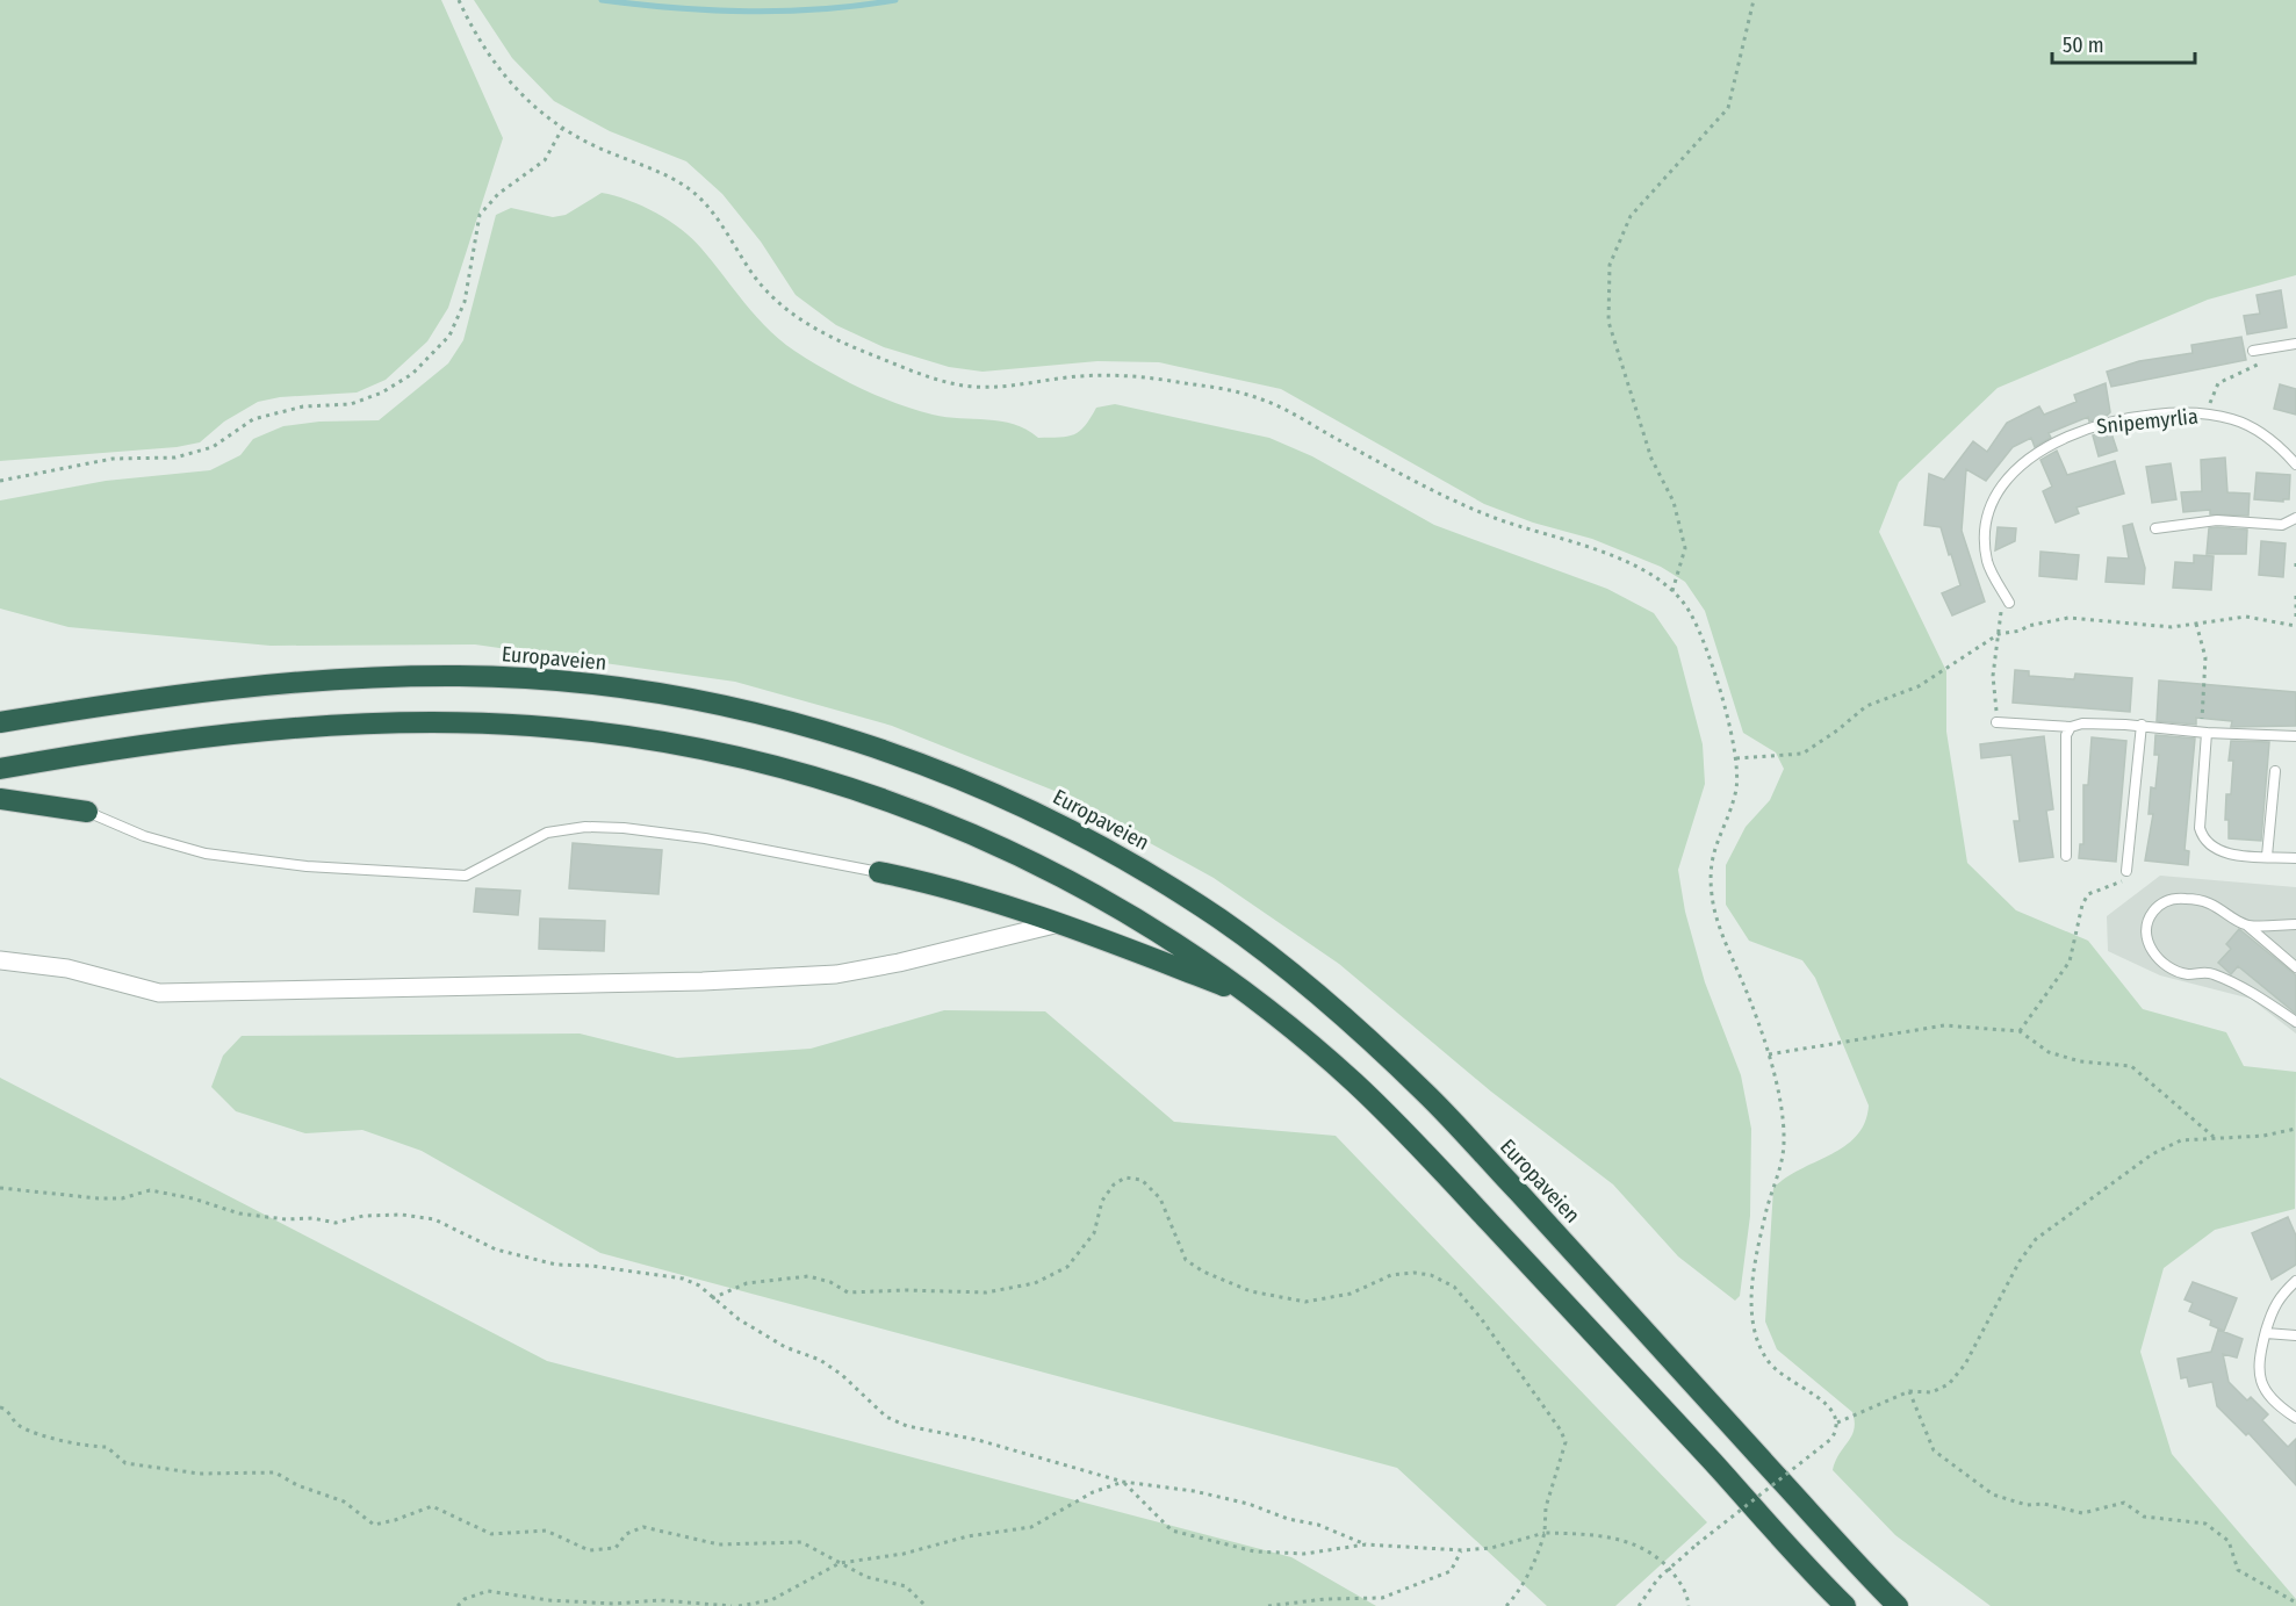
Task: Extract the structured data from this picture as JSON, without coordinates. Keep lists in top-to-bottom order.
{
  "streets": {
    "highway": ["Europaveien"],
    "lane": ["Snipemyrlia"]
  },
  "scale_bar": "50 m"
}
